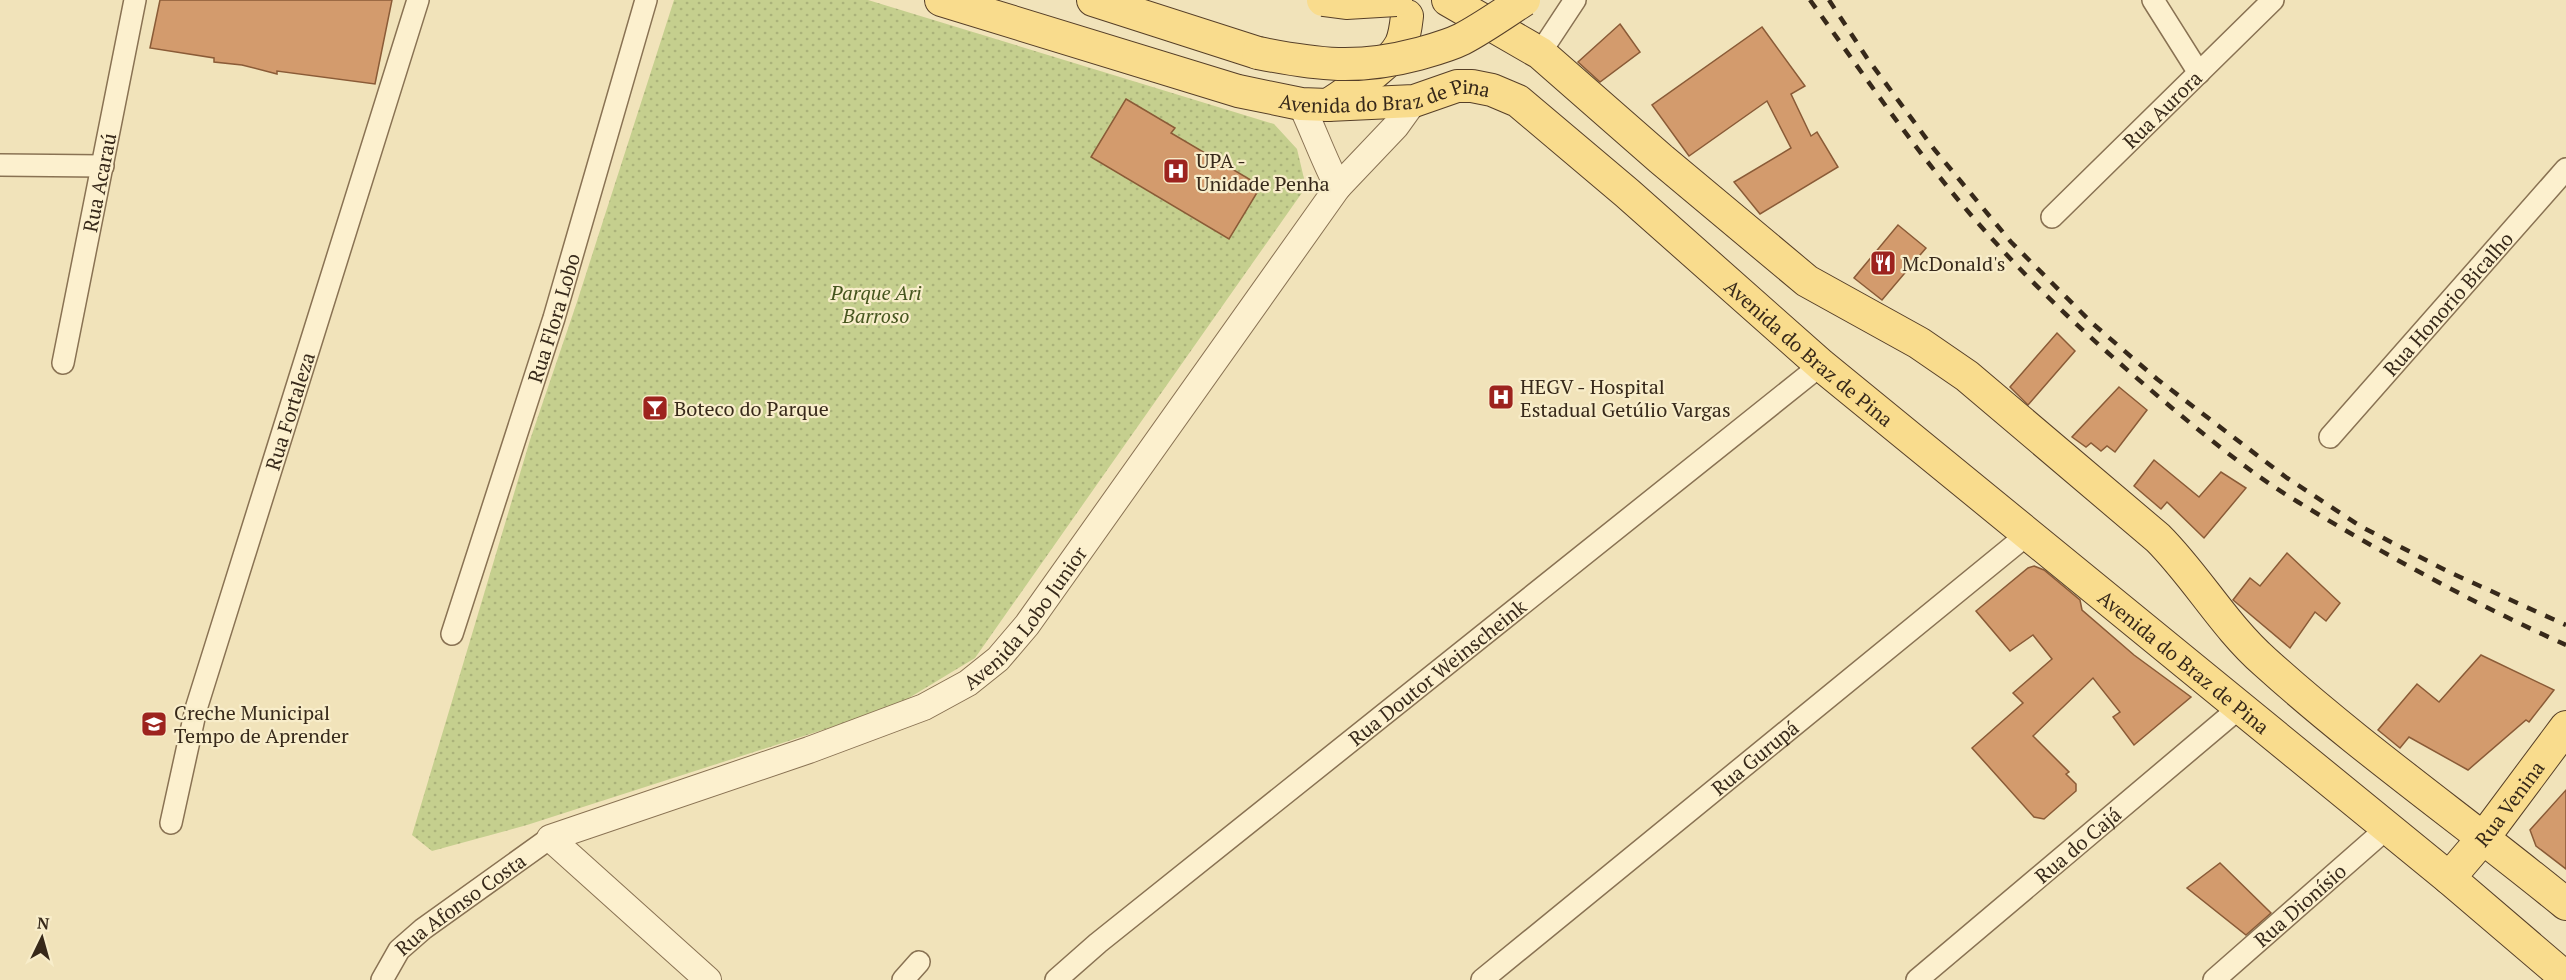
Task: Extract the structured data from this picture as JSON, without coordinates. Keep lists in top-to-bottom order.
{
  "streets": {
    "main road": ["Avenida do Braz de Pina", "Rua Venina"],
    "street": [
      "Rua Aurora",
      "Rua Acaraú",
      "Rua Honorio Bicalho",
      "Rua Flora Lobo",
      "Rua Fortaleza",
      "Avenida Lobo Junior",
      "Rua Doutor Weinscheink",
      "Rua Gurupá",
      "Rua do Cajá",
      "Rua Afonso Costa",
      "Rua Dionísio"
    ]
  },
  "crossings": [
    ["Avenida do Braz de Pina", "Avenida Lobo Junior"],
    ["Avenida do Braz de Pina", "Rua Doutor Weinscheink"],
    ["Avenida do Braz de Pina", "Rua Gurupá"],
    ["Avenida do Braz de Pina", "Rua Venina"],
    ["Avenida do Braz de Pina", "Rua do Cajá"],
    ["Avenida do Braz de Pina", "Rua Dionísio"],
    ["Avenida Lobo Junior", "Rua Afonso Costa"]
  ],
  "parks": ["Parque Ari Barroso"],
  "places": {
    "hospital": ["UPA - Unidade Penha", "HEGV - Hospital Estadual Getúlio Vargas"],
    "restaurant": ["McDonald's"],
    "bar": ["Boteco do Parque"],
    "school or university": ["Creche Municipal Tempo de Aprender"]
  },
  "north": "top"
}
